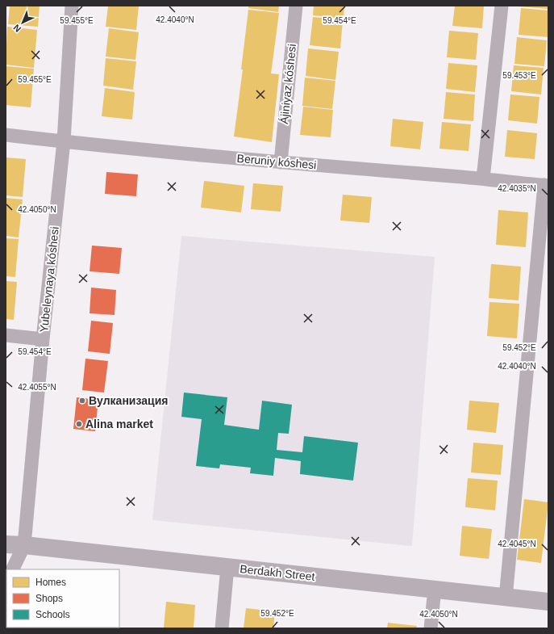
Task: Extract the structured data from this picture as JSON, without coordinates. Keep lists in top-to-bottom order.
{
  "streets": {
    "street": [
      "Ájiniyaz kóshesi",
      "Beruniy kóshesi",
      "Yubeleynaya kóshesi",
      "Berdakh Street"
    ]
  },
  "crossings": [
    ["Ájiniyaz kóshesi", "Beruniy kóshesi"],
    ["Beruniy kóshesi", "Yubeleynaya kóshesi"],
    ["Yubeleynaya kóshesi", "Berdakh Street"]
  ],
  "places": ["Вулканизация", "Alina market"],
  "legend": ["Homes", "Shops", "Schools"],
  "north": "bottom left",
  "coordinates": [
    "42.4040°N",
    "59.455°E",
    "59.454°E",
    "59.453°E",
    "42.4035°N",
    "42.4050°N",
    "59.452°E",
    "42.4055°N",
    "42.4045°N"
  ]
}
